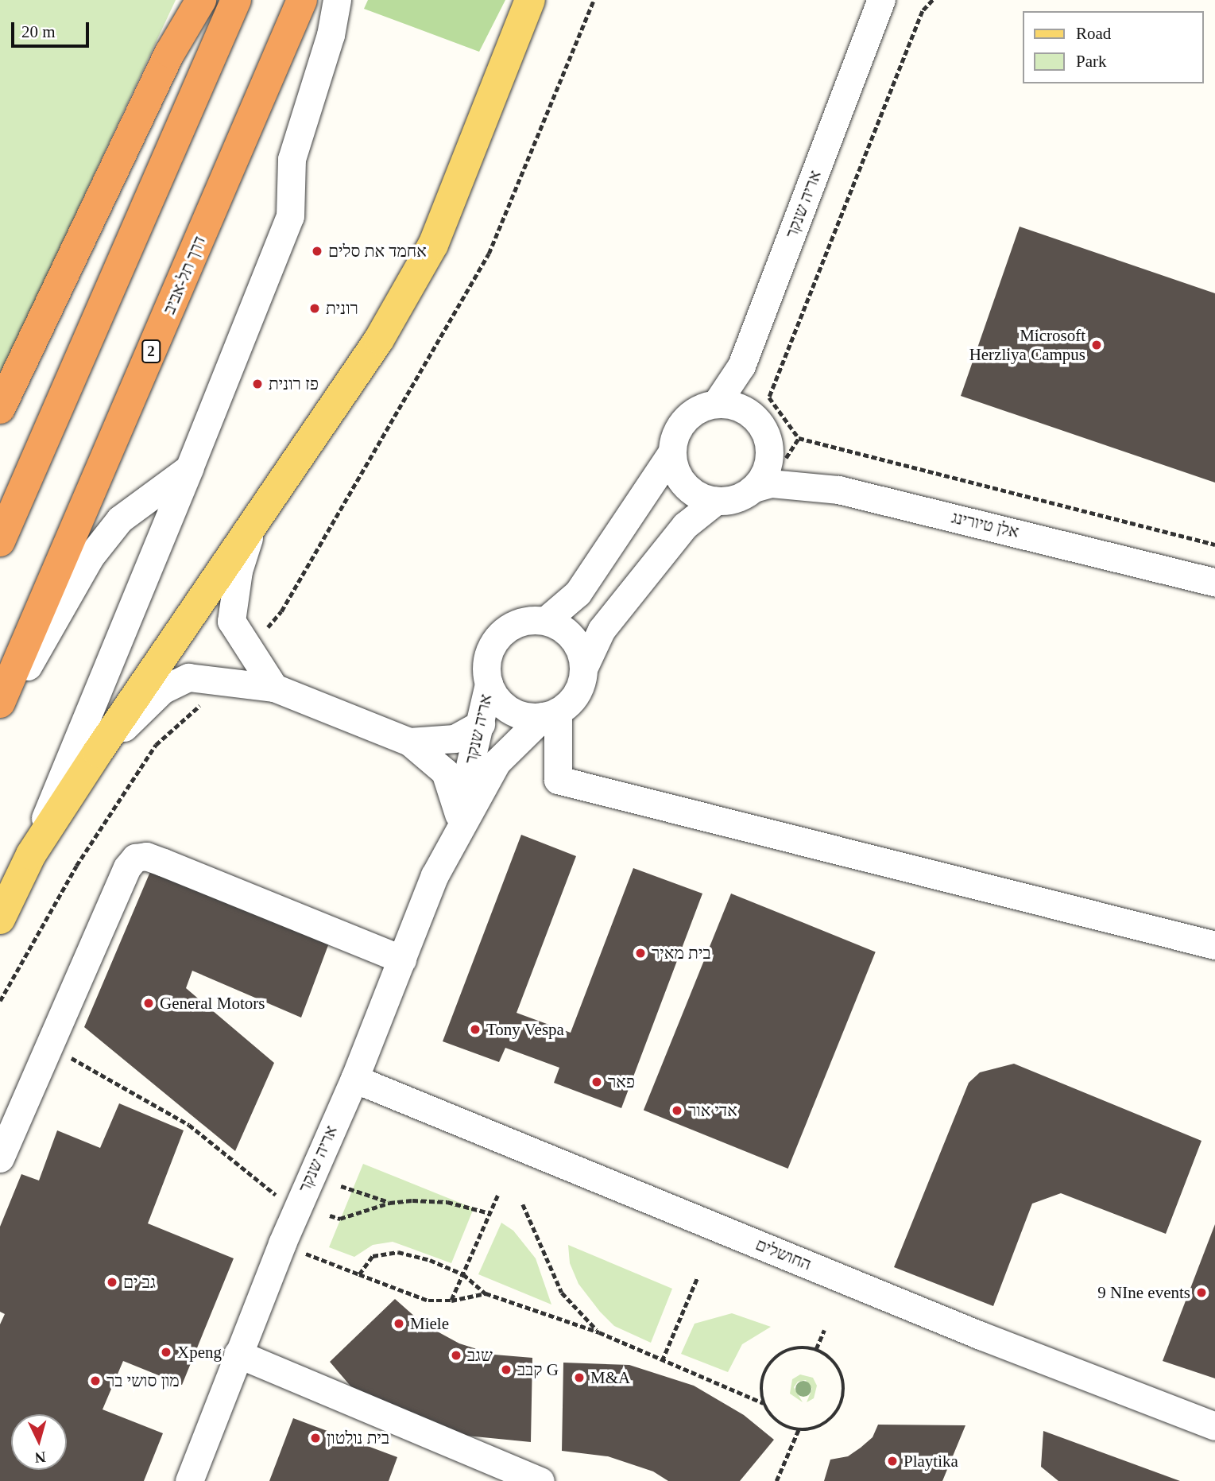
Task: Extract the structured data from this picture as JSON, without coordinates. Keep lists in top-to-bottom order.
{
  "streets": {
    "highway": ["דרך תל-אביב", "2"],
    "street": ["אריה שנקר", "אלן טיורינג", "החושלים"]
  },
  "crossings": [
    ["אריה שנקר", "אלן טיורינג"],
    ["אריה שנקר", "החושלים"]
  ],
  "places": [
    "אחמד את סלים",
    "רונית",
    "Microsoft Herzliya Campus",
    "פז רונית",
    "בית מאיר",
    "General Motors",
    "Tony Vespa",
    "פאר",
    "אדי אור",
    "גב ים",
    "9 NIne events",
    "Miele",
    "Xpeng",
    "שגב",
    "קבב G",
    "M&A",
    "מון סושי בר",
    "בית נולטון",
    "Playtika"
  ],
  "legend": ["Road", "Park"],
  "scale_bar": "20 m",
  "north": "bottom"
}
